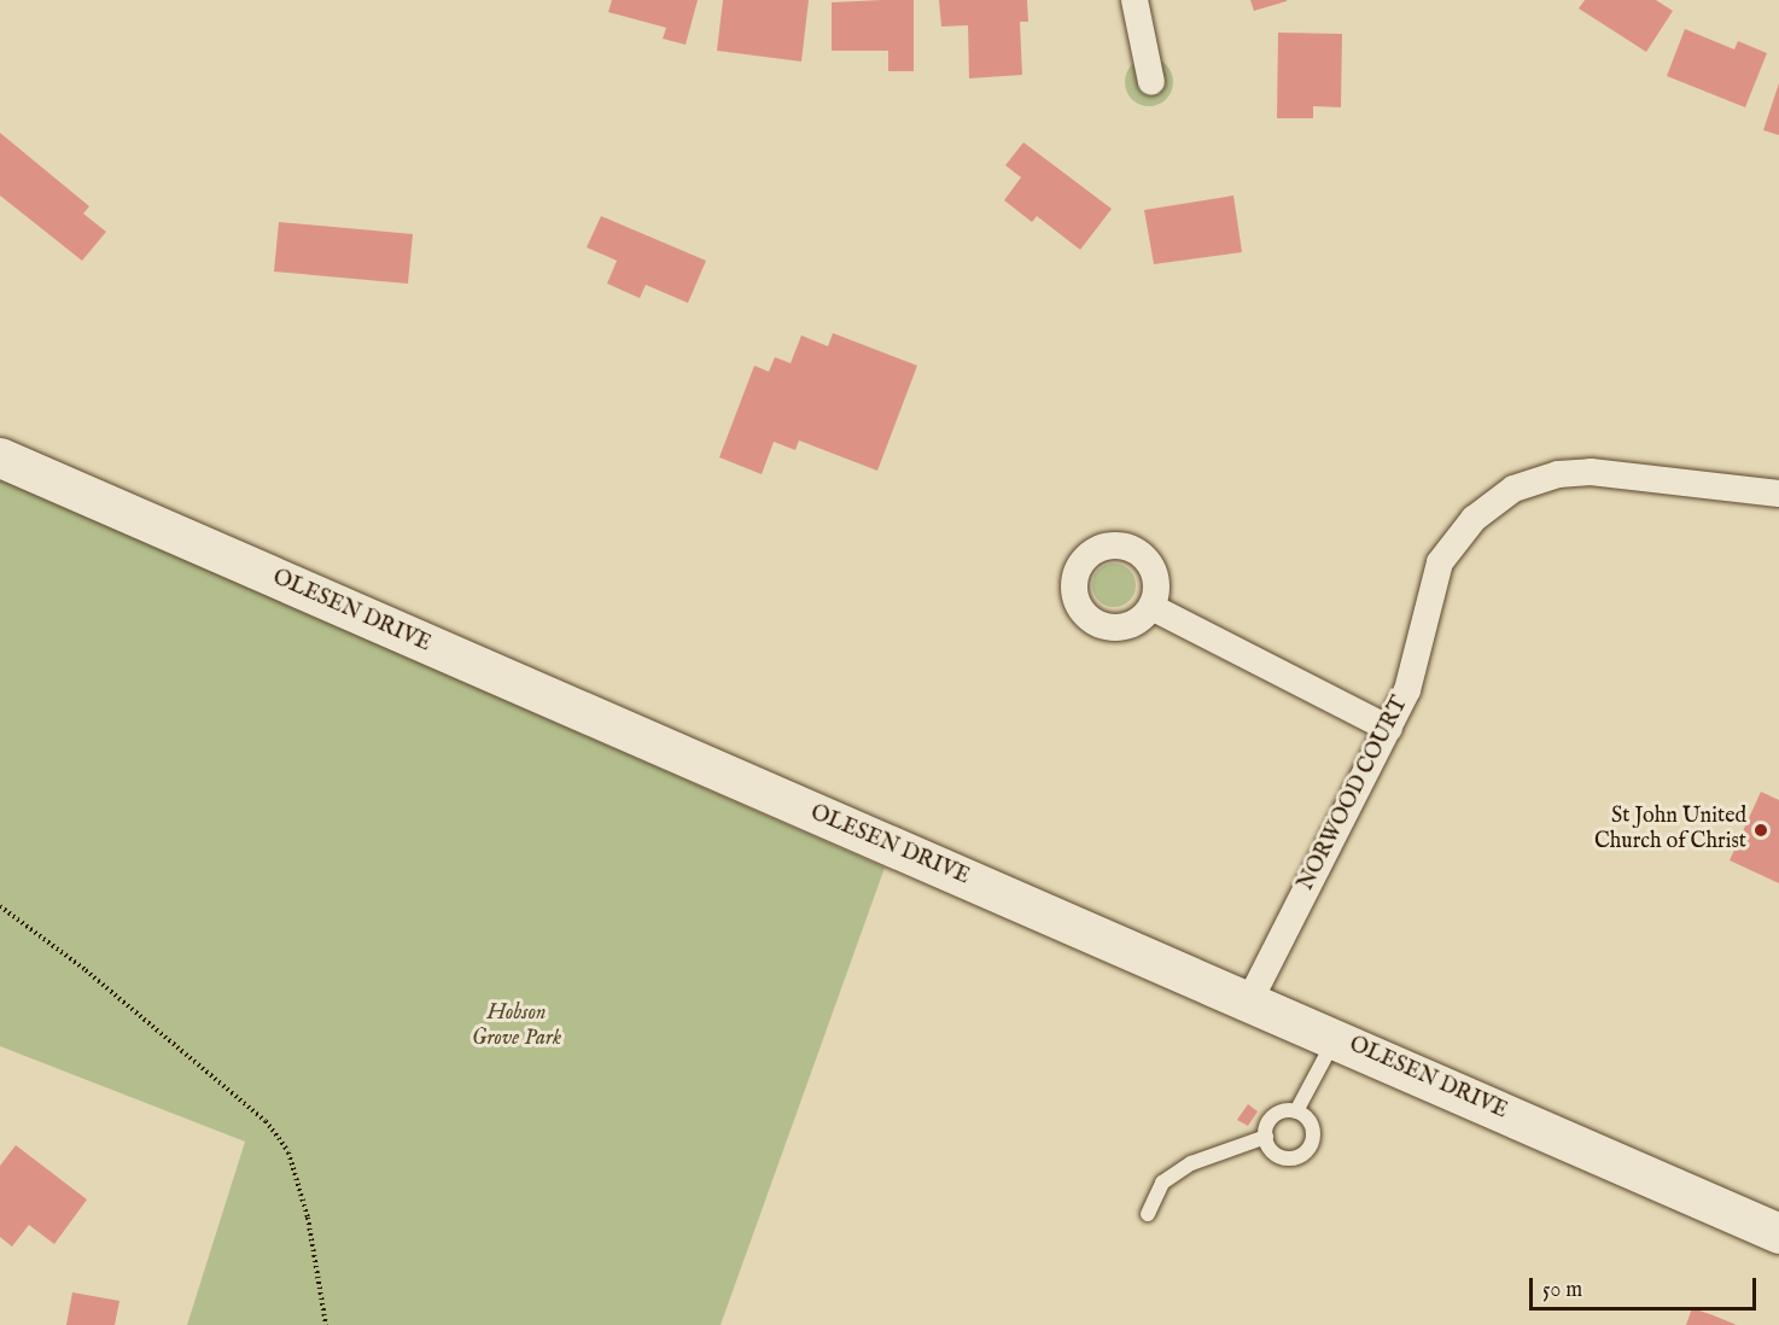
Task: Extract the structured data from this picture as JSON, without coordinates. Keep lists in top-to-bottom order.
{
  "streets": {
    "street": ["OLESEN DRIVE", "NORWOOD COURT"]
  },
  "crossings": [
    ["OLESEN DRIVE", "NORWOOD COURT"]
  ],
  "parks": ["Hobson Grove Park"],
  "places": ["St John United Church of Christ"],
  "scale_bar": "50 m"
}
